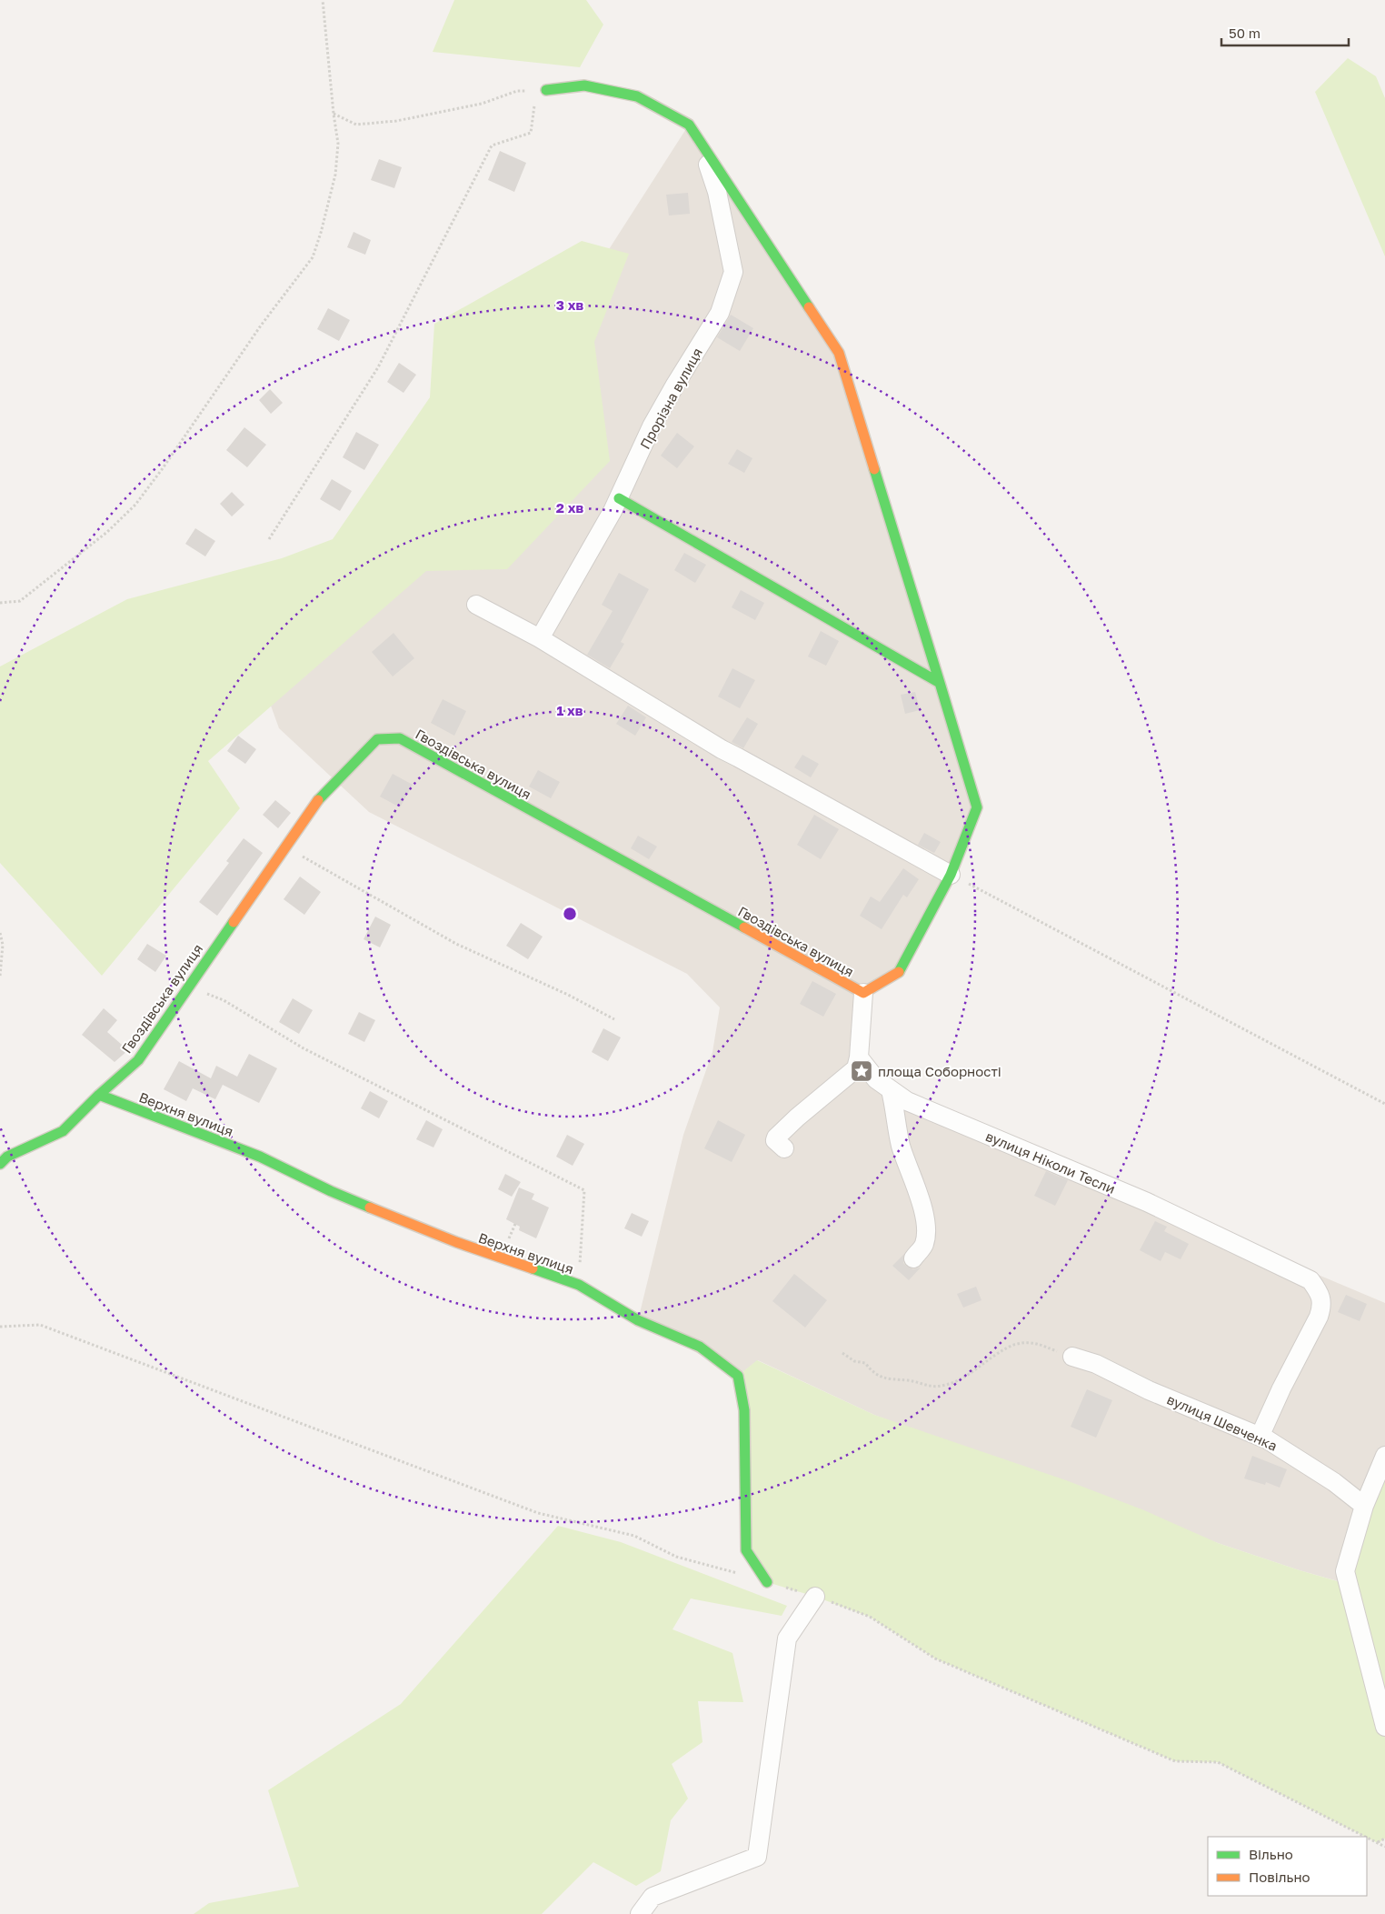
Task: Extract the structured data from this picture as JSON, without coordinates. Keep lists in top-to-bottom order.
{
  "streets": {
    "street": [
      "Прорізна вулиця",
      "Гвоздівська вулиця",
      "Верхня вулиця",
      "вулиця Ніколи Тесли",
      "вулиця Шевченка"
    ]
  },
  "crossings": [
    ["Гвоздівська вулиця", "Верхня вулиця"],
    ["вулиця Ніколи Тесли", "вулиця Шевченка"]
  ],
  "places": {
    "place": ["площа Соборності"]
  },
  "legend": ["Вільно", "Повільно"],
  "scale_bar": "50 m",
  "rings": ["3 хв", "2 хв", "1 хв"]
}
